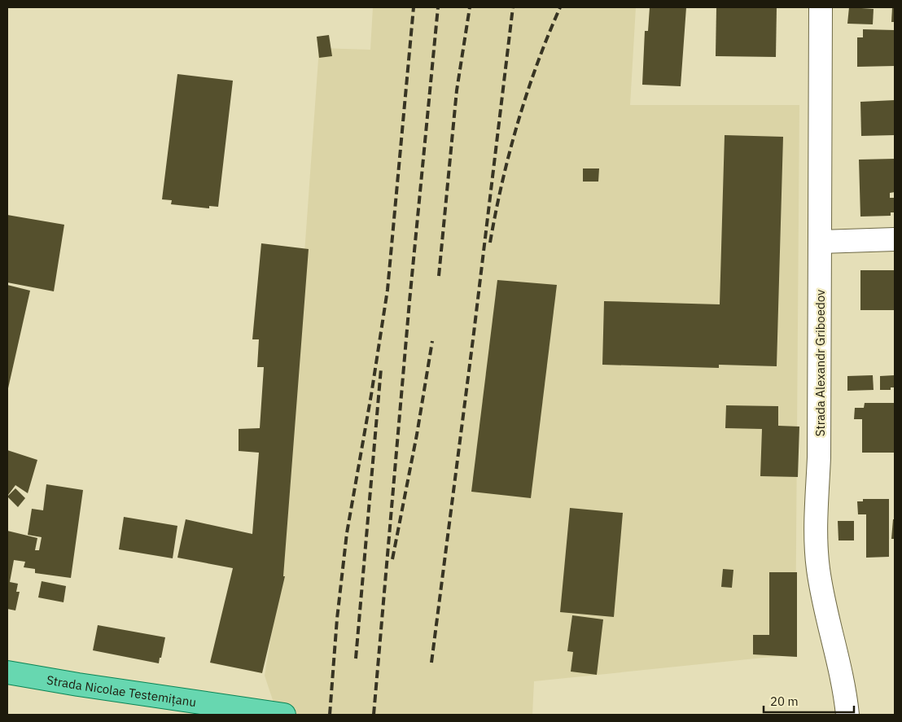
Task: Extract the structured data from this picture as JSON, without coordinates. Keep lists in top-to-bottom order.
{
  "streets": {
    "main road": ["Strada Nicolae Testemițanu"],
    "street": ["Strada Alexandr Griboedov"]
  },
  "scale_bar": "20 m"
}
